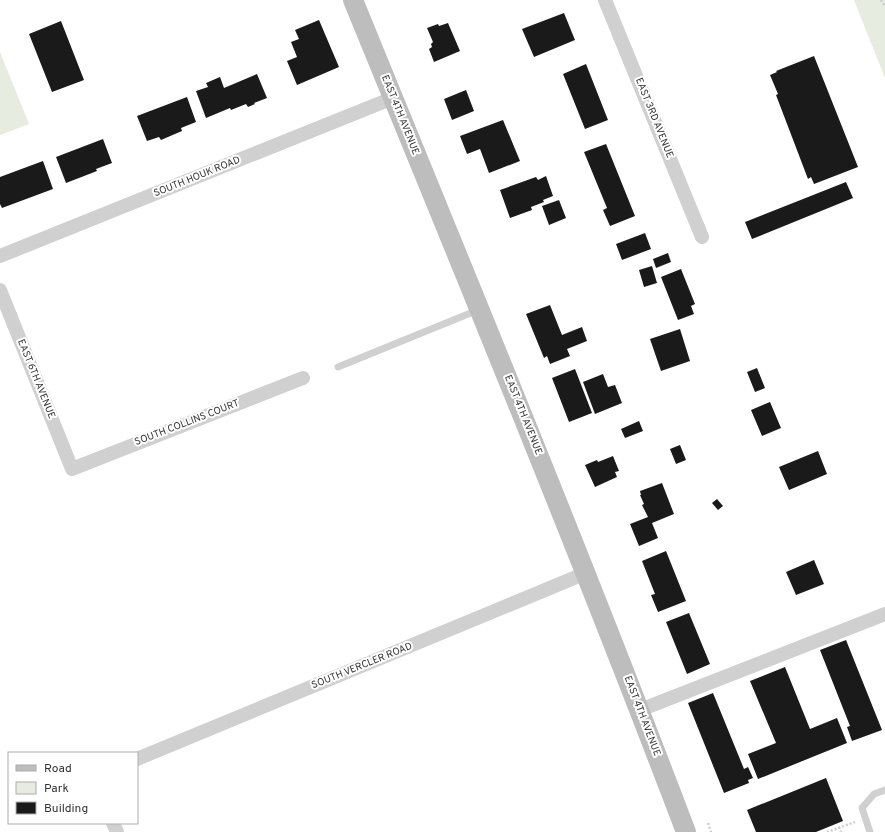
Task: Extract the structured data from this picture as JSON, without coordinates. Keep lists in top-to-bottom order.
{
  "streets": {
    "street": [
      "EAST 4TH AVENUE",
      "EAST 3RD AVENUE",
      "SOUTH HOUK ROAD",
      "EAST 6TH AVENUE",
      "SOUTH COLLINS COURT",
      "SOUTH VERCLER ROAD"
    ]
  },
  "crossings": [
    ["EAST 4TH AVENUE", "SOUTH HOUK ROAD"],
    ["EAST 4TH AVENUE", "SOUTH VERCLER ROAD"],
    ["EAST 6TH AVENUE", "SOUTH COLLINS COURT"]
  ],
  "legend": ["Road", "Park", "Building"]
}
